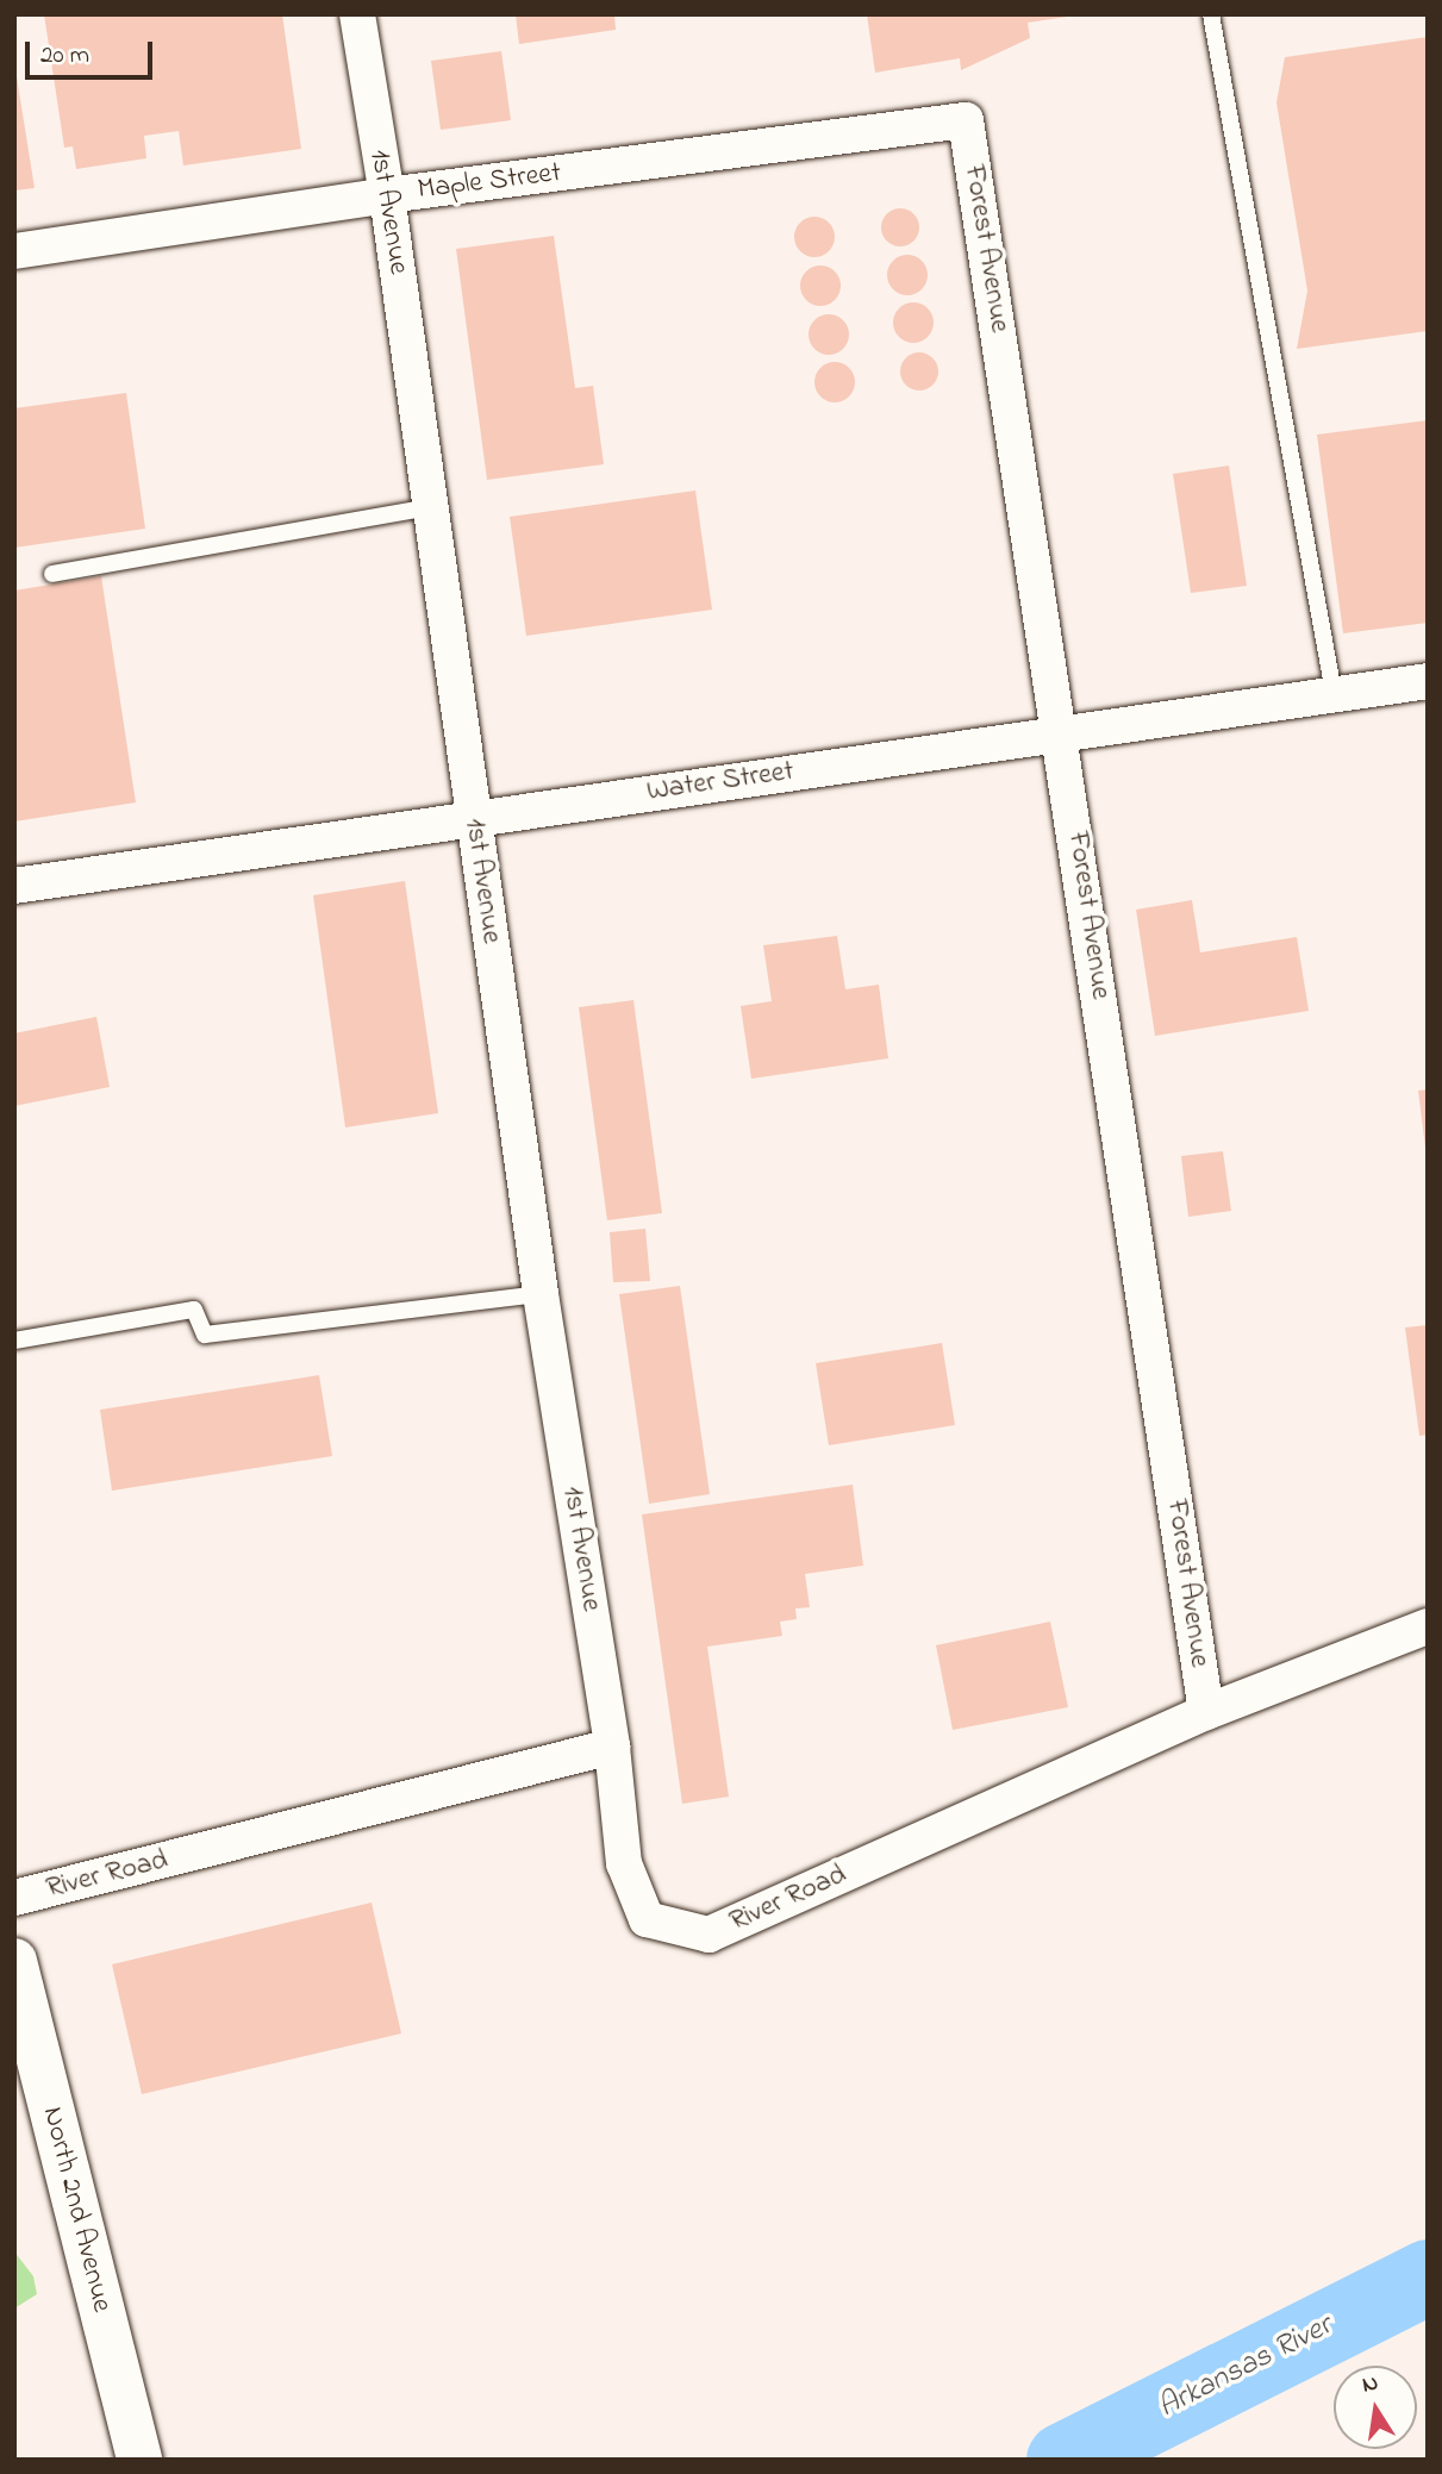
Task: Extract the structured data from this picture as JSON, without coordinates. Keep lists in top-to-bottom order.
{
  "streets": {
    "main road": ["North 2nd Avenue"],
    "street": [
      "Maple Street",
      "1st Avenue",
      "Forest Avenue",
      "Water Street",
      "River Road"
    ]
  },
  "crossings": [
    ["Maple Street", "1st Avenue"],
    ["Maple Street", "Forest Avenue"],
    ["1st Avenue", "Water Street"],
    ["1st Avenue", "River Road"],
    ["Forest Avenue", "Water Street"],
    ["Forest Avenue", "River Road"]
  ],
  "water": ["Arkansas River"],
  "scale_bar": "20 m",
  "north": "top"
}
